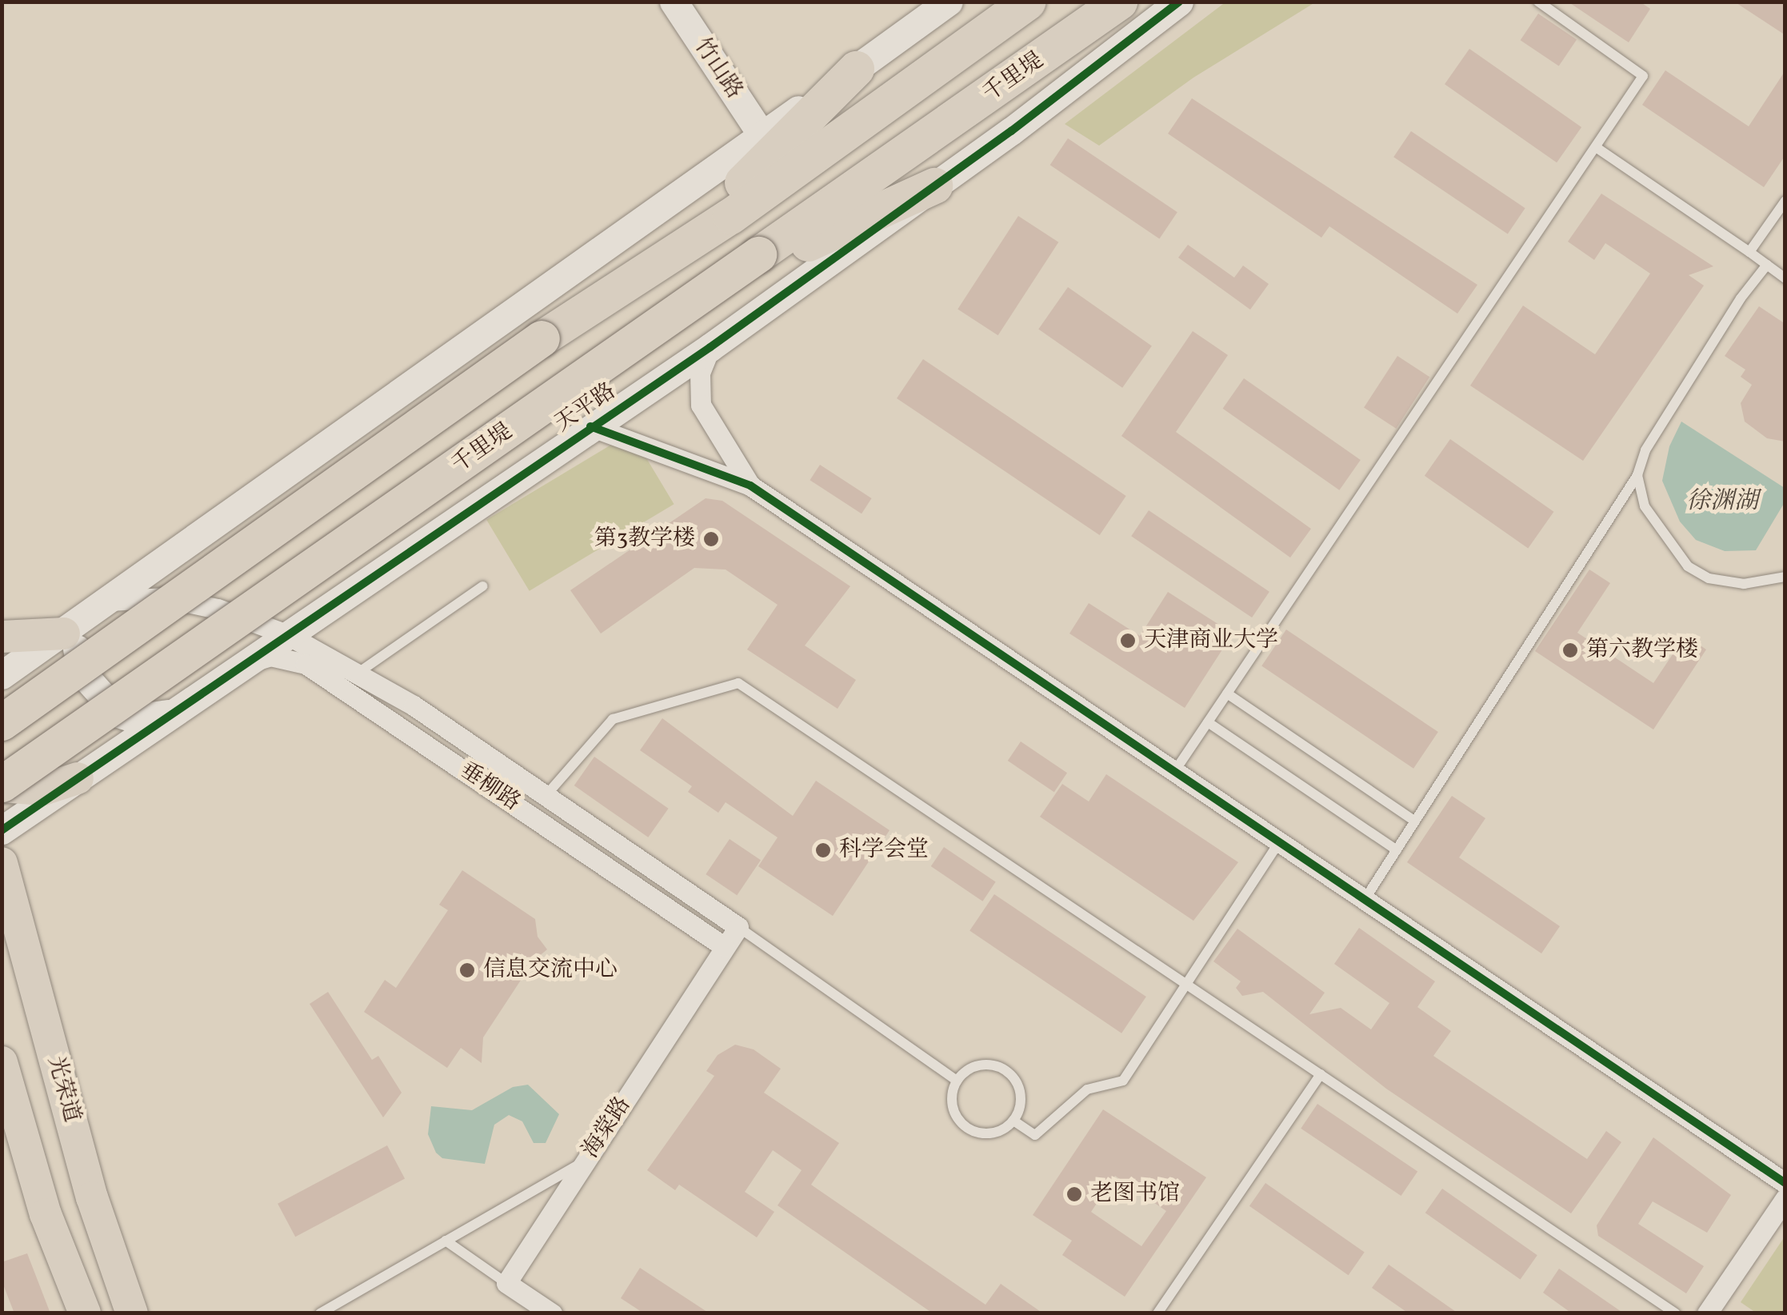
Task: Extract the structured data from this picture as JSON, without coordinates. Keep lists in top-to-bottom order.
{
  "streets": {
    "highway": ["千里堤"],
    "main road": ["光荣道"],
    "street": [
      "竹山路",
      "天平路",
      "垂柳路",
      "海棠路"
    ]
  },
  "crossings": [
    ["天平路", "垂柳路"],
    ["垂柳路", "海棠路"]
  ],
  "water": ["徐渊湖"],
  "places": [
    "第3教学楼",
    "天津商业大学",
    "第六教学楼",
    "科学会堂",
    "信息交流中心",
    "老图书馆"
  ]
}
